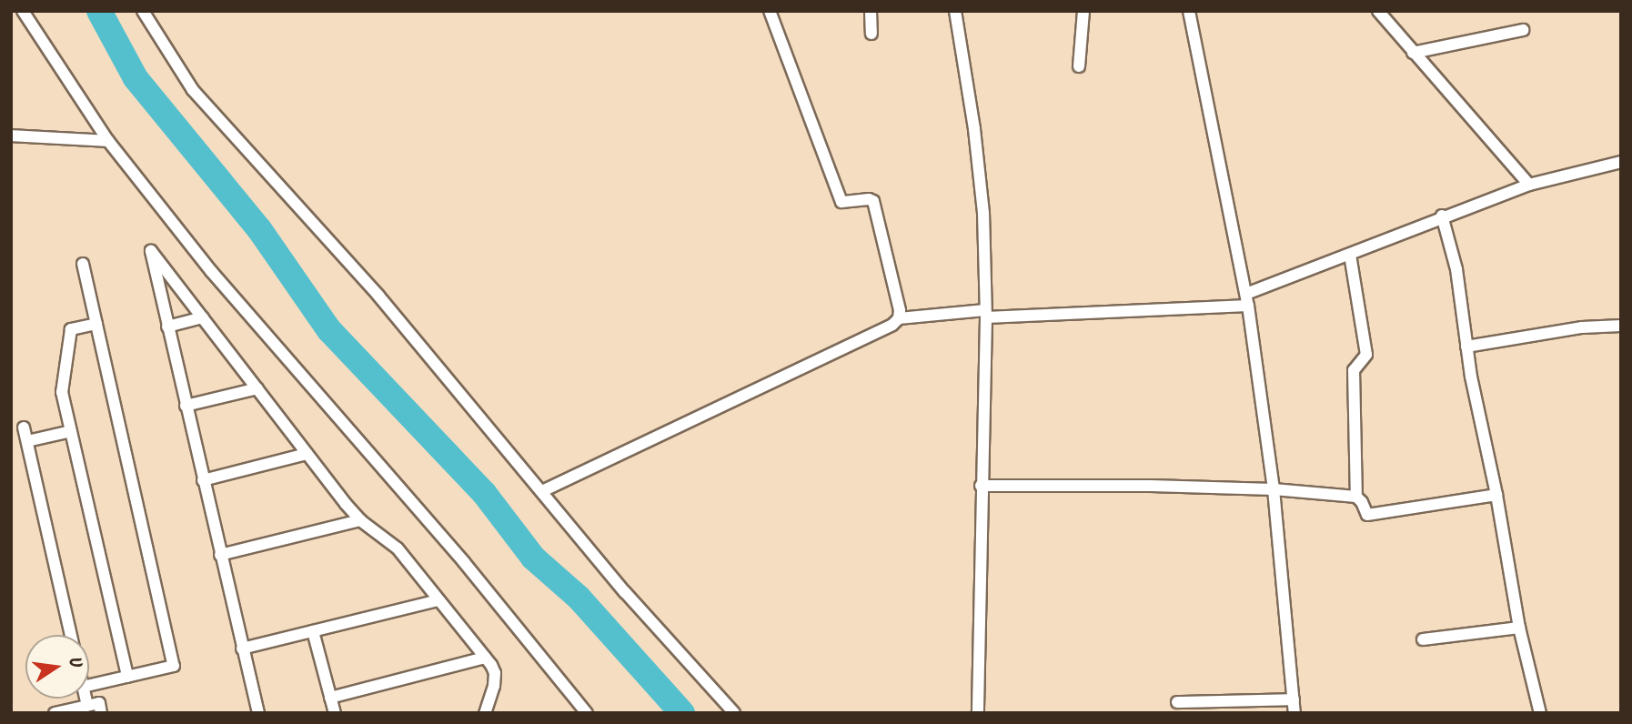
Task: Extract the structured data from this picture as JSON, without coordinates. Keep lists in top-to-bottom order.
{
  "north": "right"
}
